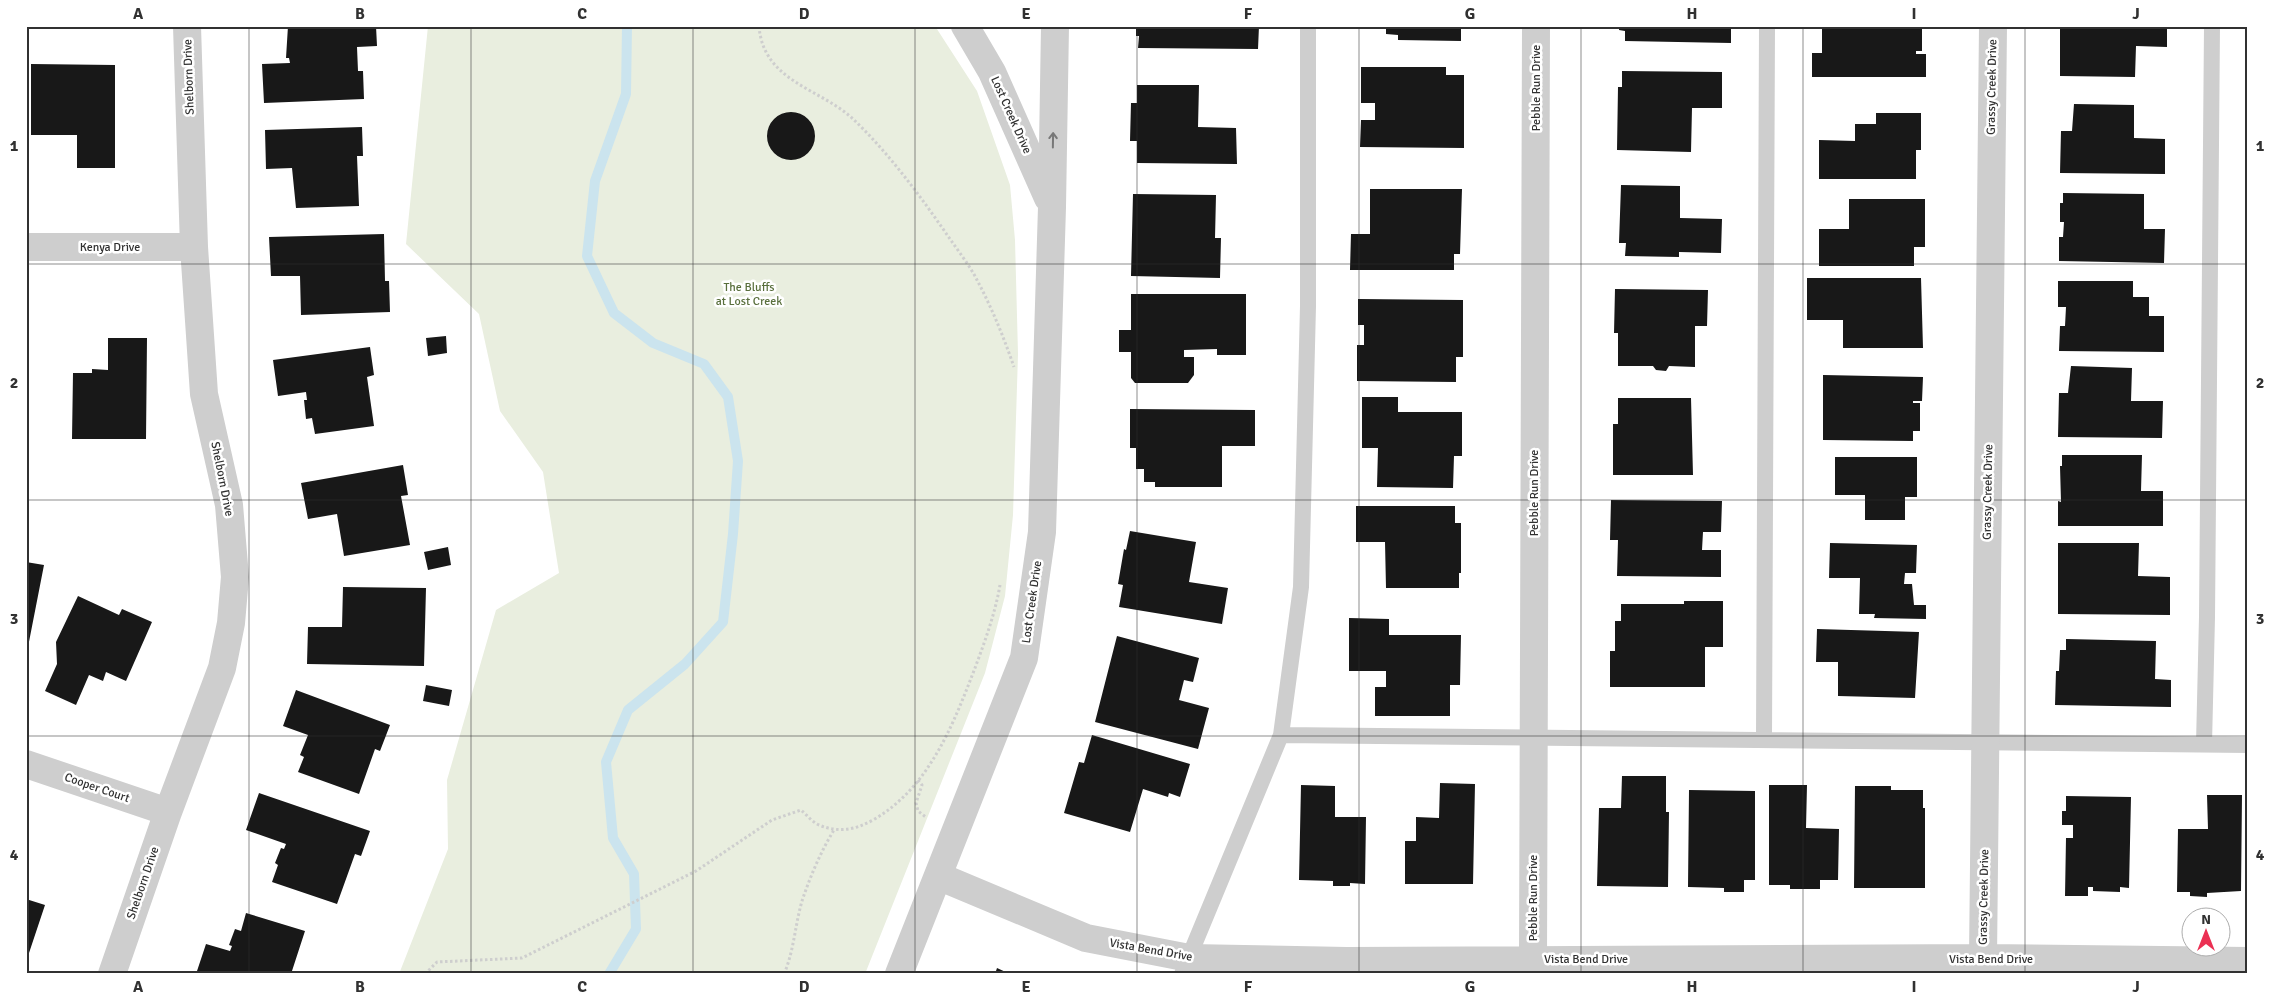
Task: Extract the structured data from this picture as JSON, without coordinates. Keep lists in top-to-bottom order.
{
  "streets": {
    "street": [
      "Shelborn Drive",
      "Grassy Creek Drive",
      "Pebble Run Drive",
      "Lost Creek Drive",
      "Kenya Drive",
      "Cooper Court",
      "Vista Bend Drive"
    ]
  },
  "crossings": [
    ["Shelborn Drive", "Kenya Drive"],
    ["Shelborn Drive", "Cooper Court"],
    ["Grassy Creek Drive", "Vista Bend Drive"],
    ["Pebble Run Drive", "Vista Bend Drive"],
    ["Lost Creek Drive", "Vista Bend Drive"]
  ],
  "parks": ["The Bluffs at Lost Creek"],
  "north": "top",
  "grid": {
    "columns": [
      "A",
      "B",
      "C",
      "D",
      "E",
      "F",
      "G",
      "H",
      "I",
      "J"
    ],
    "rows": [
      "1",
      "2",
      "3",
      "4"
    ]
  }
}
